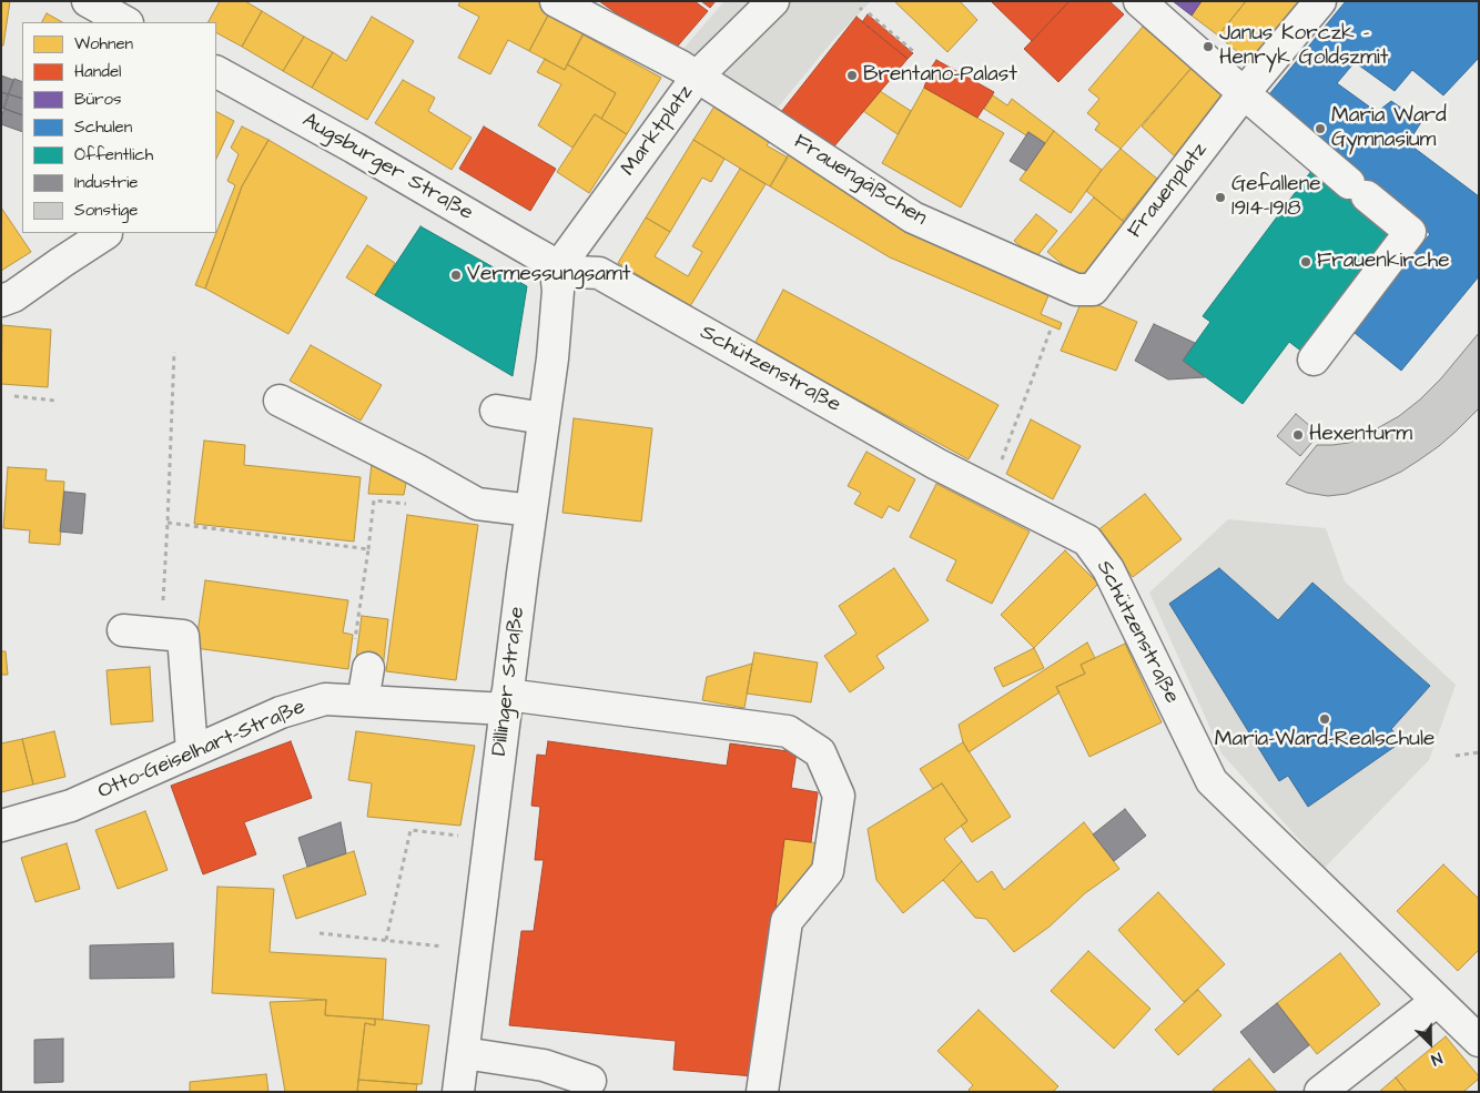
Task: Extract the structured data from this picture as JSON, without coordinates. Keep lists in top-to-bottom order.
{
  "streets": {
    "street": [
      "Marktplatz",
      "Augsburger Straße",
      "Frauengäßchen",
      "Frauenplatz",
      "Schützenstraße",
      "Dillinger Straße",
      "Otto-Geiselhart-Straße"
    ]
  },
  "crossings": [
    ["Marktplatz", "Augsburger Straße"],
    ["Marktplatz", "Frauengäßchen"],
    ["Marktplatz", "Schützenstraße"],
    ["Marktplatz", "Dillinger Straße"],
    ["Augsburger Straße", "Schützenstraße"],
    ["Augsburger Straße", "Dillinger Straße"],
    ["Frauengäßchen", "Frauenplatz"],
    ["Schützenstraße", "Dillinger Straße"],
    ["Dillinger Straße", "Otto-Geiselhart-Straße"]
  ],
  "places": [
    "Janus Korczk - Henryk Goldszmit",
    "Brentano-Palast",
    "Maria Ward Gymnasium",
    "Gefallene 1914-1918",
    "Frauenkirche",
    "Vermessungsamt",
    "Hexenturm",
    "Maria-Ward-Realschule"
  ],
  "legend": [
    "Wohnen",
    "Handel",
    "Büros",
    "Schulen",
    "Öffentlich",
    "Industrie",
    "Sonstige"
  ],
  "north": "bottom right"
}
